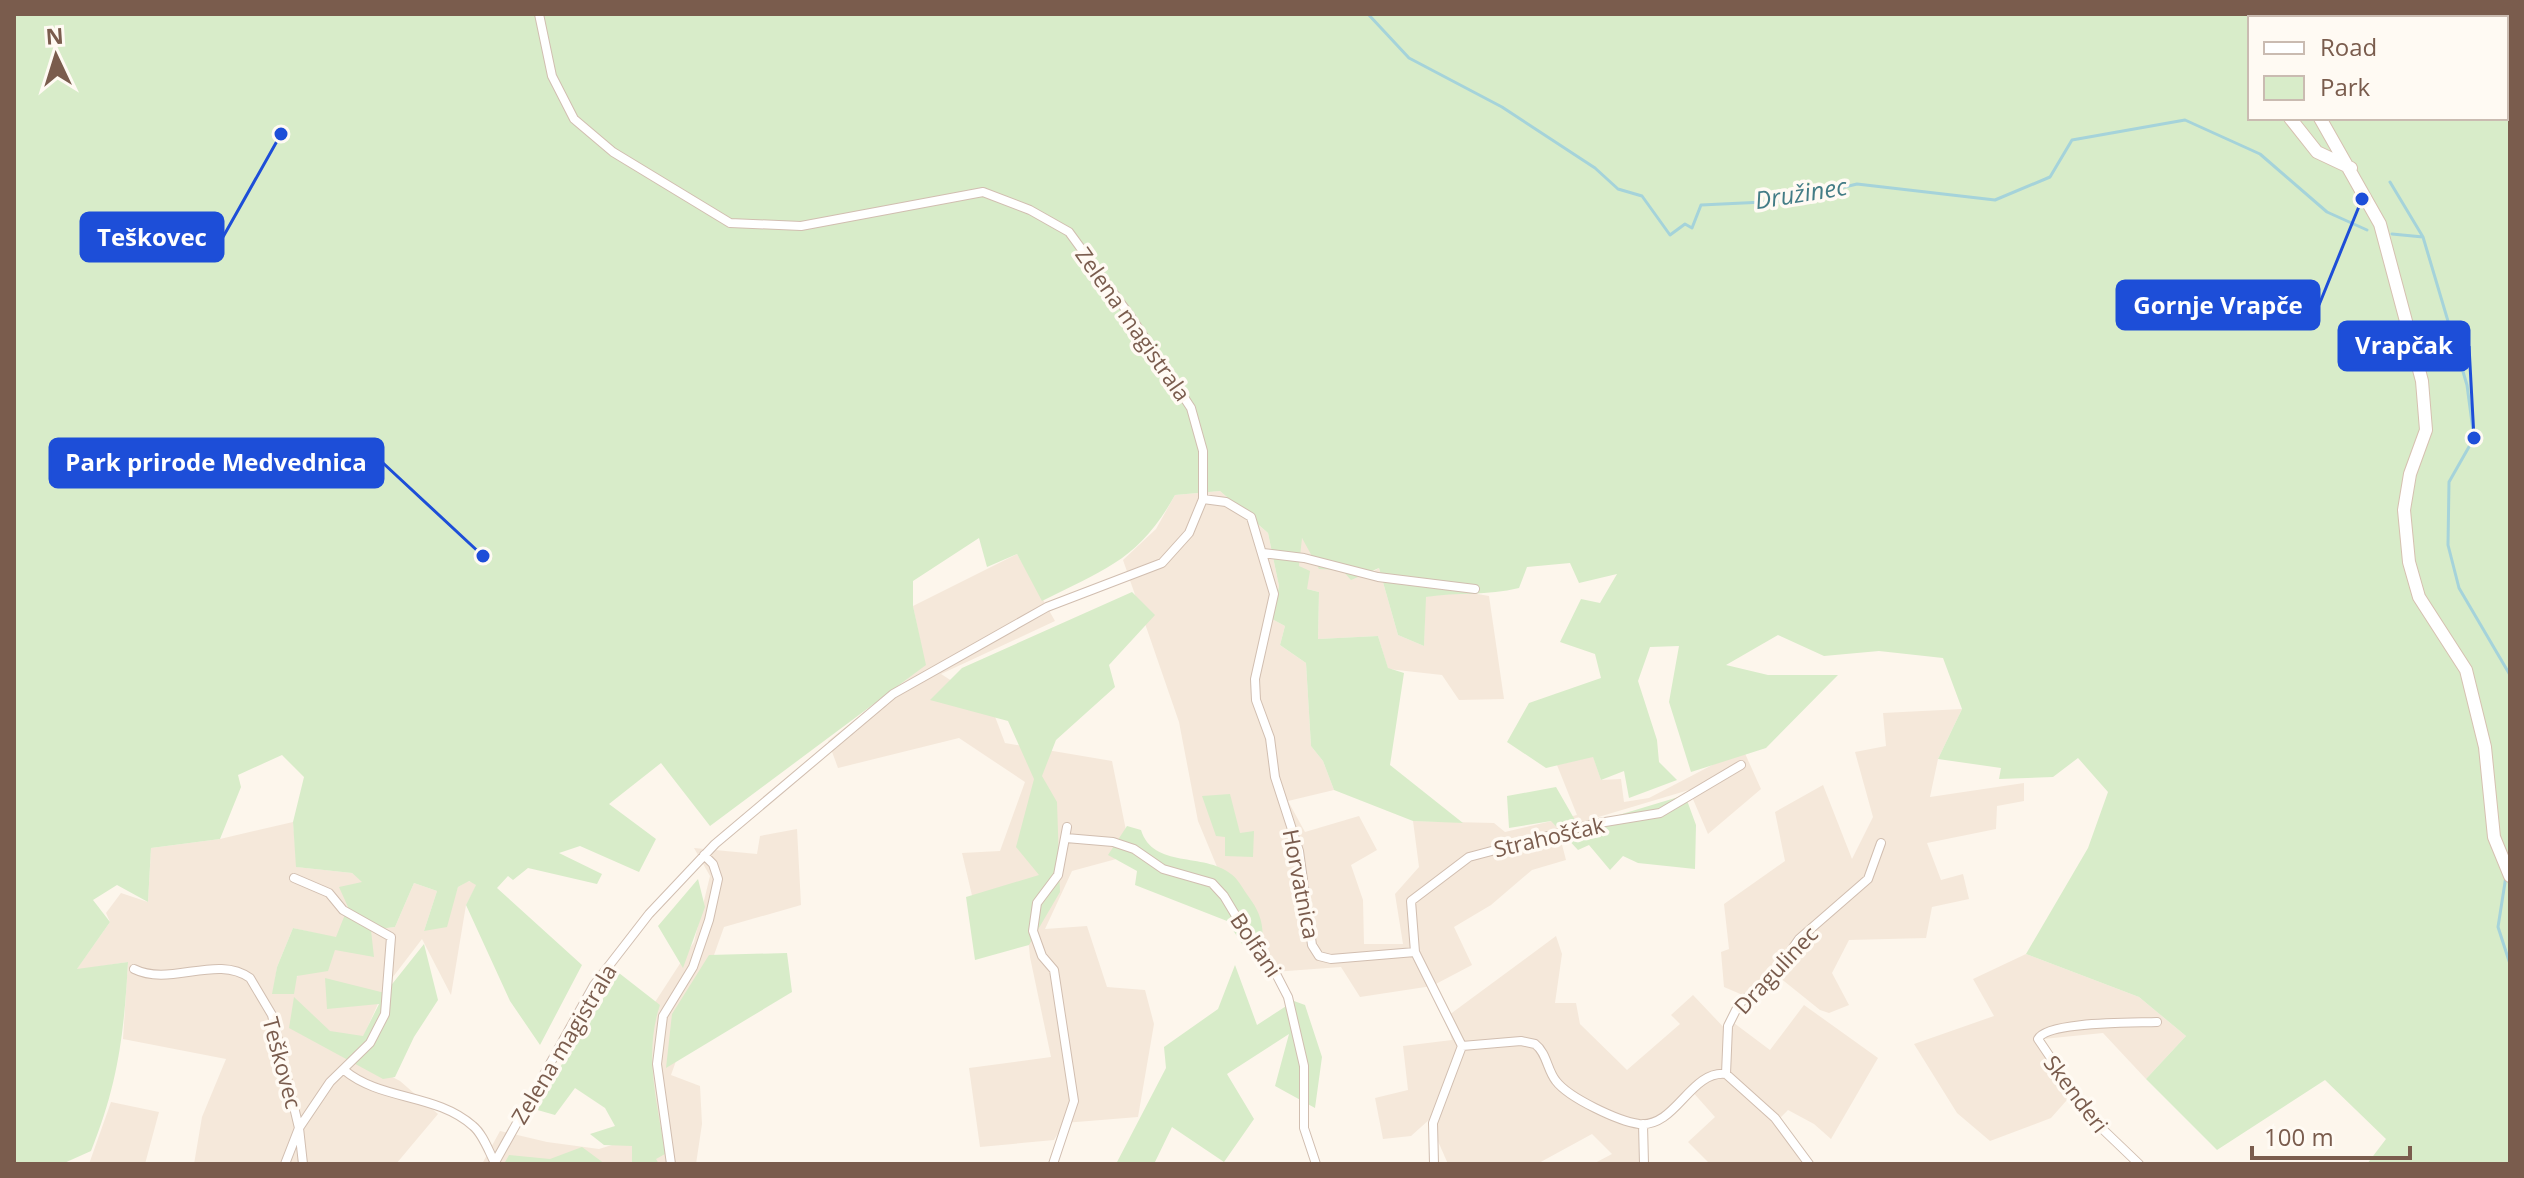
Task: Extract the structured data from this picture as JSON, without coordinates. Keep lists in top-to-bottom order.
{
  "streets": {
    "street": [
      "Zelena magistrala",
      "Strahoščak",
      "Horvatnica",
      "Bolfani",
      "Dragulinec",
      "Teškovec",
      "Skenderi"
    ]
  },
  "crossings": [
    ["Zelena magistrala", "Horvatnica"],
    ["Strahoščak", "Horvatnica"]
  ],
  "water": ["Družinec"],
  "places": [
    "Teškovec",
    "Gornje Vrapče",
    "Vrapčak",
    "Park prirode Medvednica"
  ],
  "legend": ["Road", "Park"],
  "scale_bar": "100 m",
  "north": "top"
}
